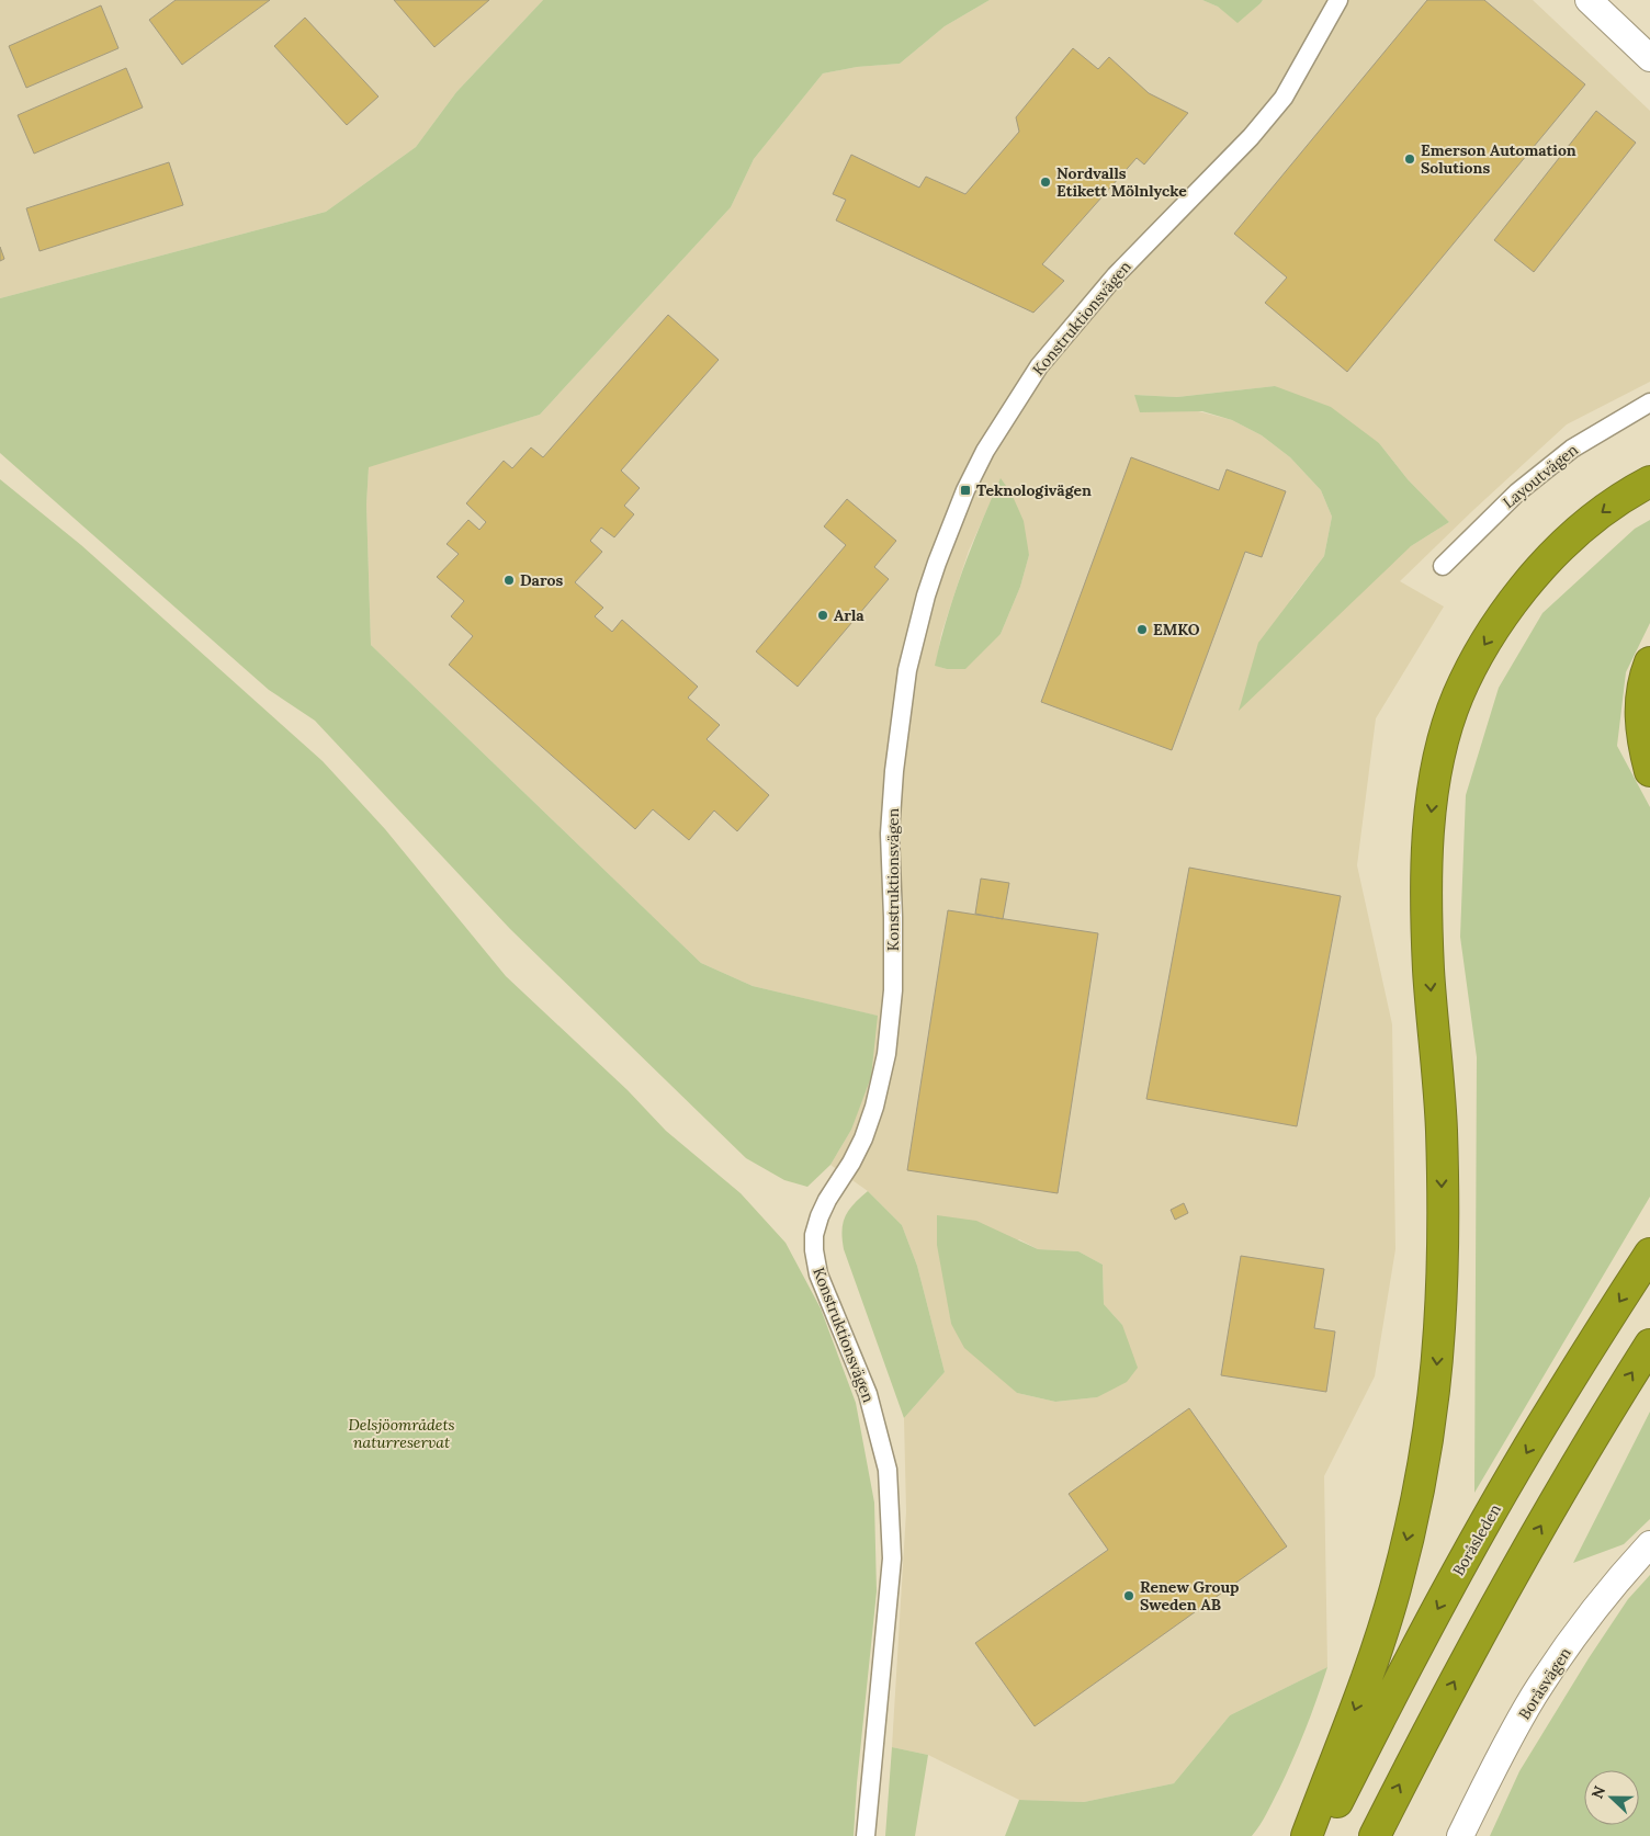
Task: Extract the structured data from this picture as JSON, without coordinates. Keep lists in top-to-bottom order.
{
  "streets": {
    "highway": ["Boråsleden"],
    "street": ["Konstruktionsvägen", "Layoutvägen", "Boråsvägen"]
  },
  "parks": ["Delsjöområdets naturreservat"],
  "places": {
    "other": [
      "Emerson Automation Solutions",
      "Nordvalls Etikett Mölnlycke",
      "Daros",
      "Arla",
      "EMKO",
      "Renew Group Sweden AB"
    ],
    "transit": ["Teknologivägen"]
  },
  "north": "left"
}
